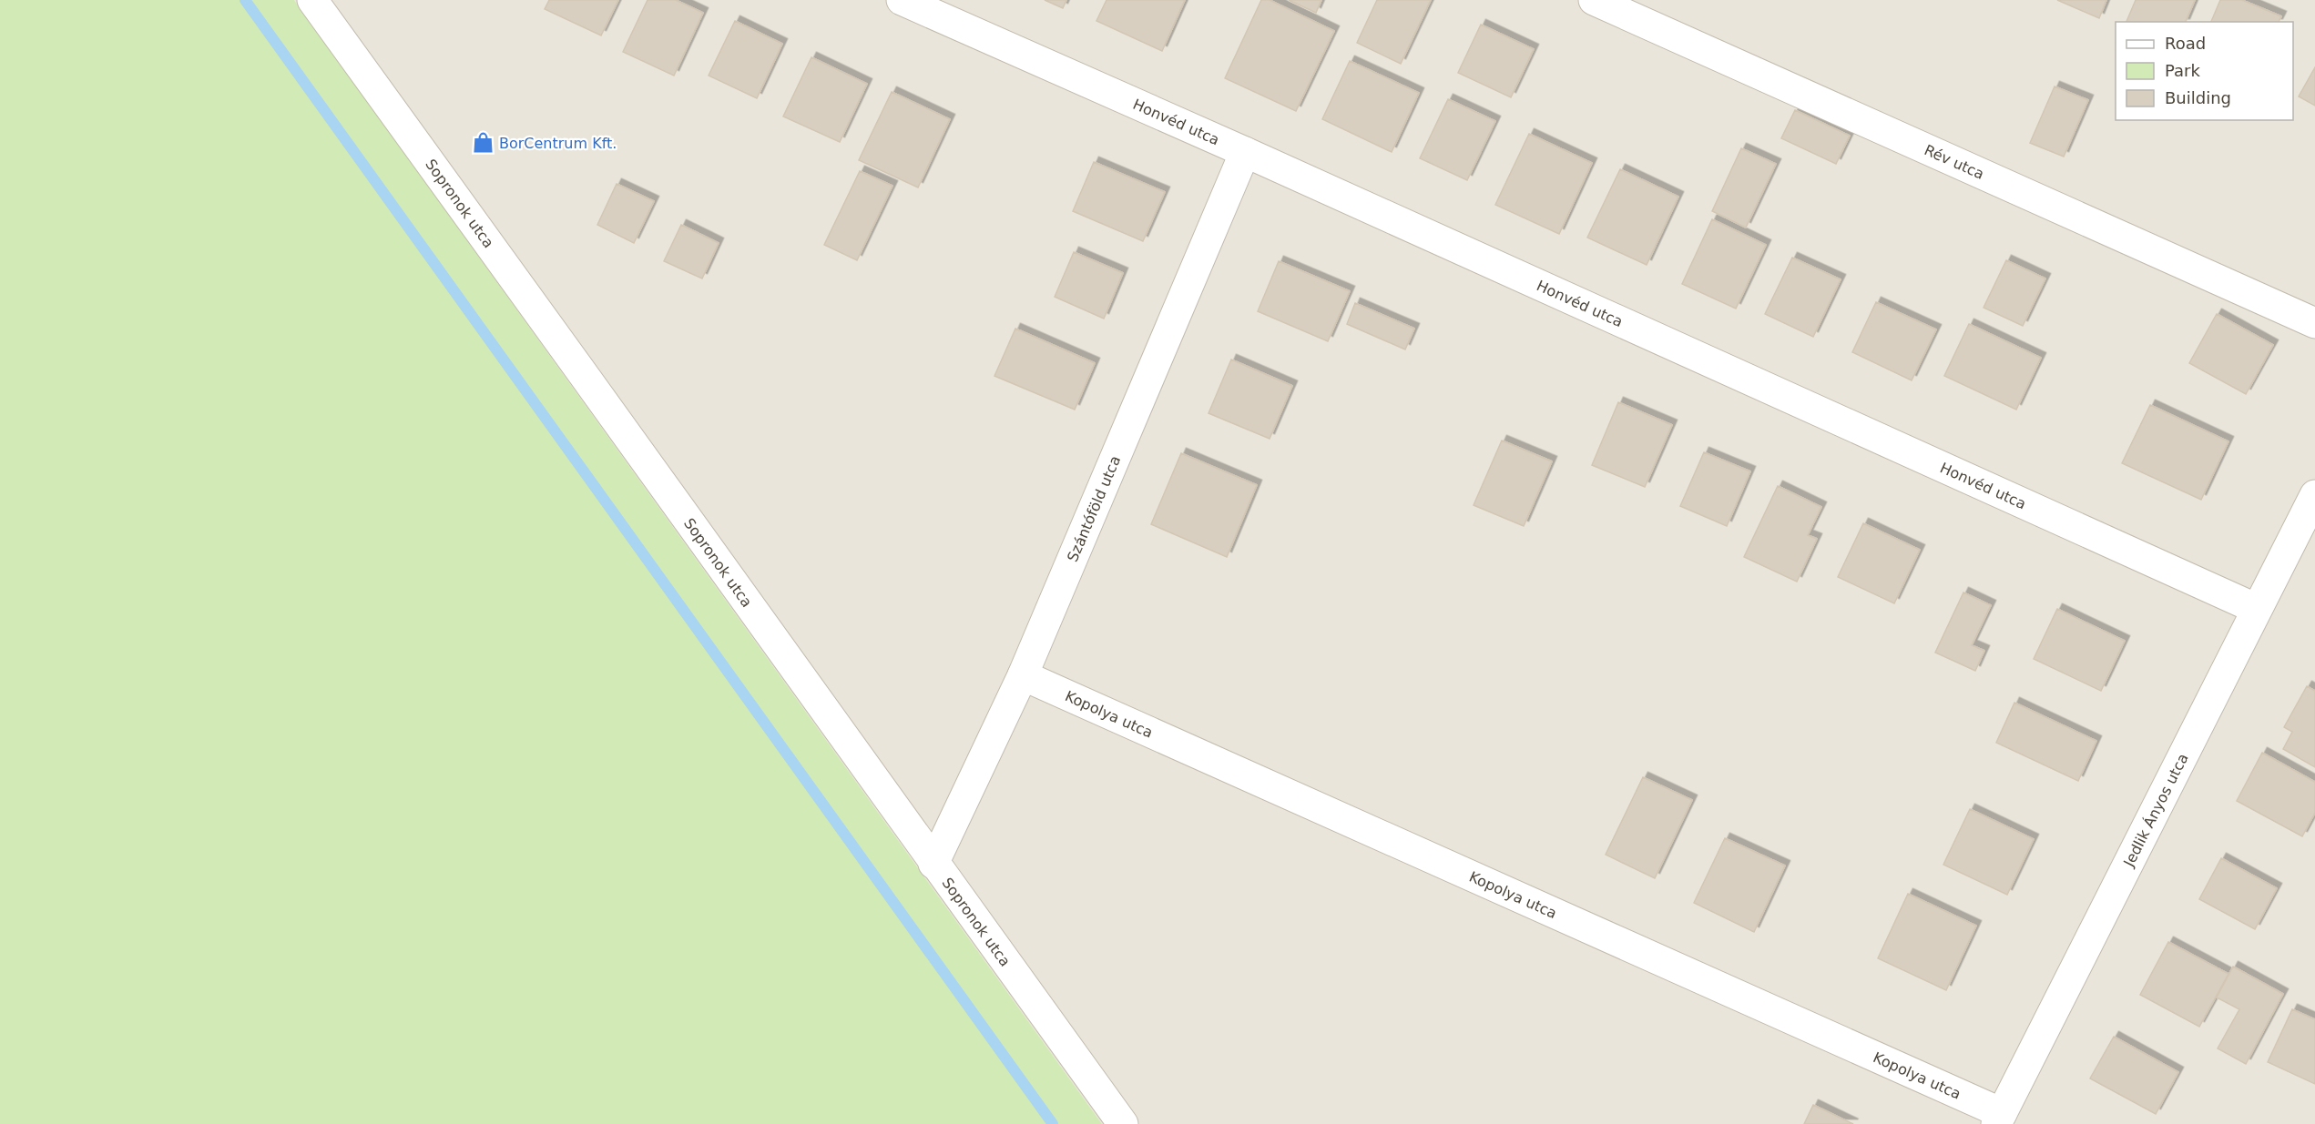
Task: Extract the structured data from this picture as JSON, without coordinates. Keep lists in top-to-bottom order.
{
  "streets": {
    "street": [
      "Honvéd utca",
      "Rév utca",
      "Sopronok utca",
      "Szántóföld utca",
      "Kopolya utca",
      "Jedlik Ányos utca"
    ]
  },
  "crossings": [
    ["Honvéd utca", "Szántóföld utca"],
    ["Honvéd utca", "Jedlik Ányos utca"],
    ["Sopronok utca", "Szántóföld utca"],
    ["Szántóföld utca", "Kopolya utca"],
    ["Kopolya utca", "Jedlik Ányos utca"]
  ],
  "places": {
    "shop": ["BorCentrum Kft."]
  },
  "legend": ["Road", "Park", "Building"]
}
